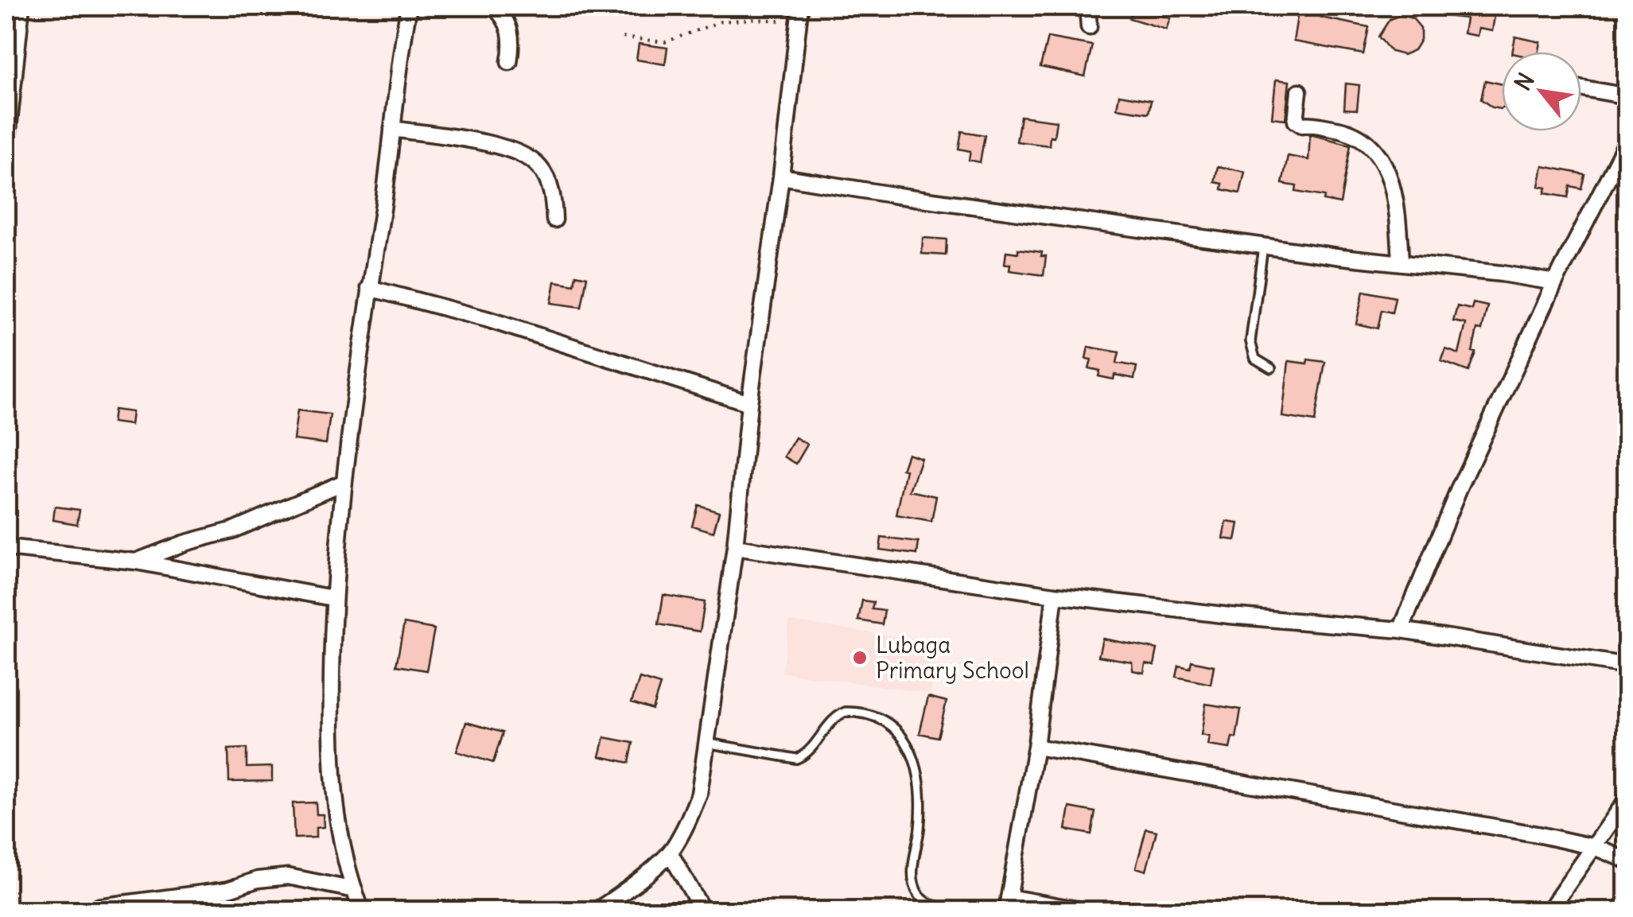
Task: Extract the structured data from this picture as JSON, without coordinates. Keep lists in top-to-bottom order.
{
  "places": ["Lubaga Primary School"],
  "north": "top left"
}
